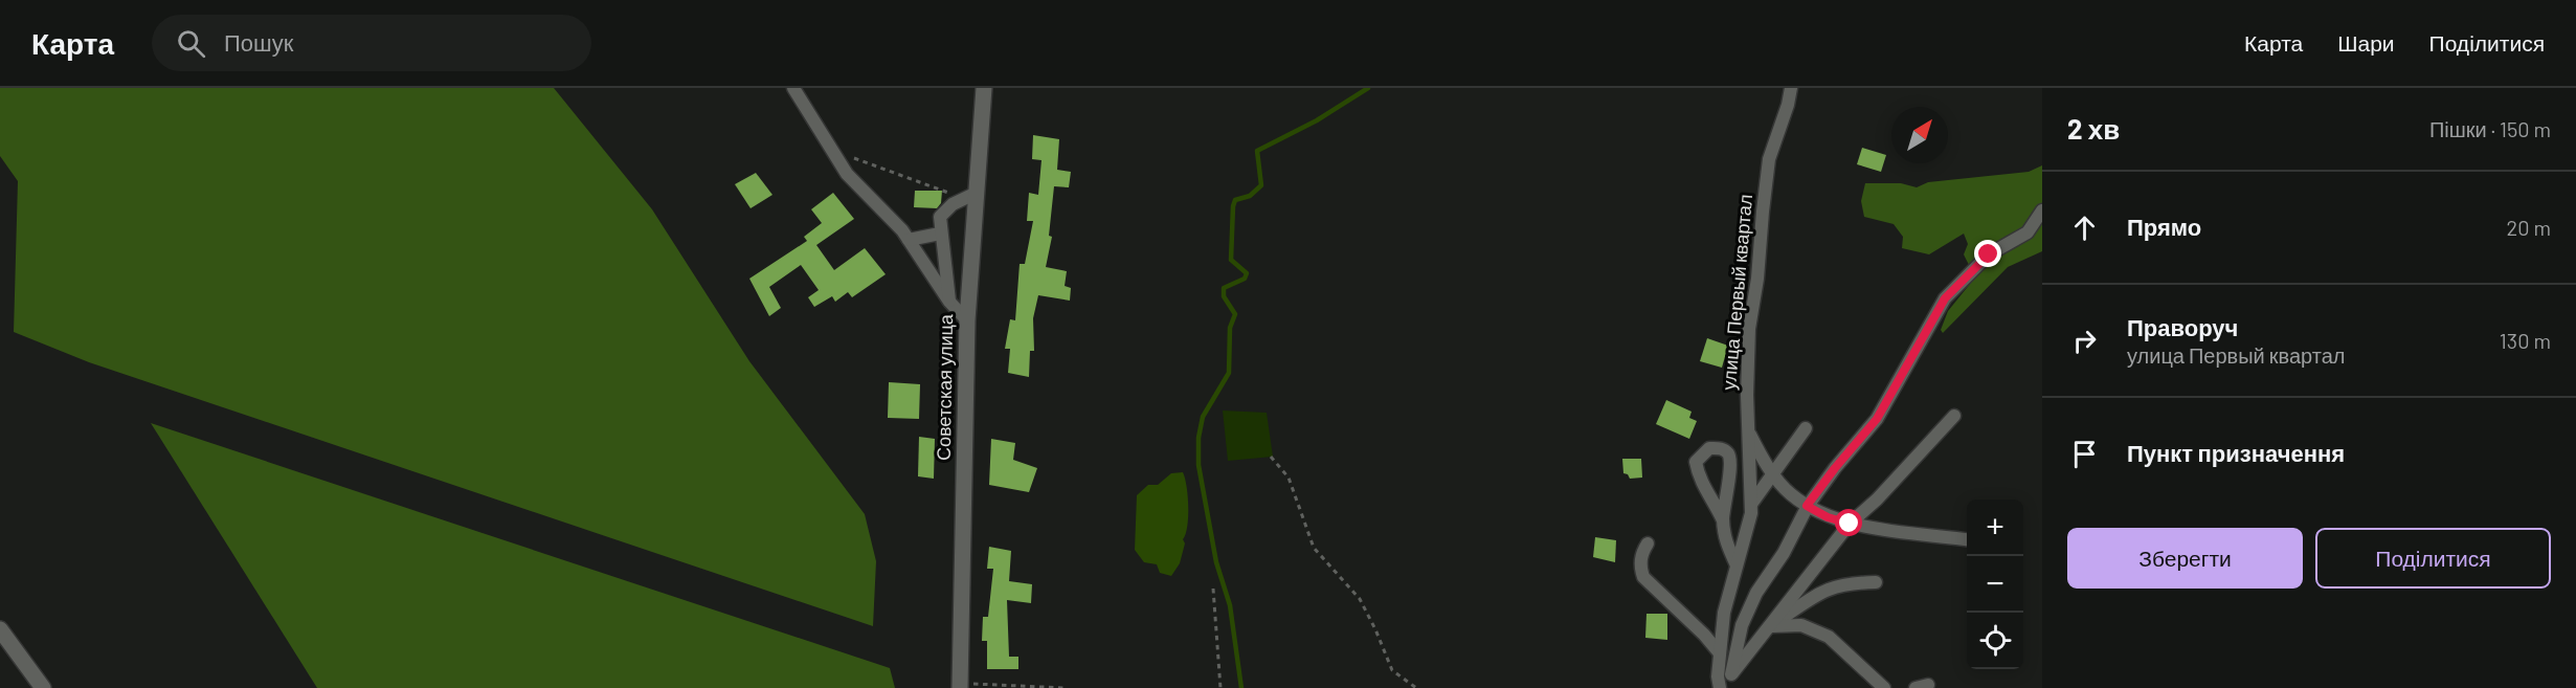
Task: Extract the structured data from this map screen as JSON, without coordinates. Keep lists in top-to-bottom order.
{
  "streets": {
    "main road": ["Советская улица"],
    "street": ["улица Первый квартал"]
  },
  "north": "top right",
  "page": {
    "header": "Карта",
    "search": "Пошук",
    "nav": ["Карта", "Шари", "Поділитися"],
    "heading": ["2 хв", "Пішки · 150 m"],
    "list": [
      ["Прямо", "20 m"],
      ["Праворуч", "улица Первый квартал", "130 m"],
      "Пункт призначення"
    ],
    "map_buttons": ["+", "−"],
    "buttons": ["Зберегти", "Поділитися"]
  }
}
